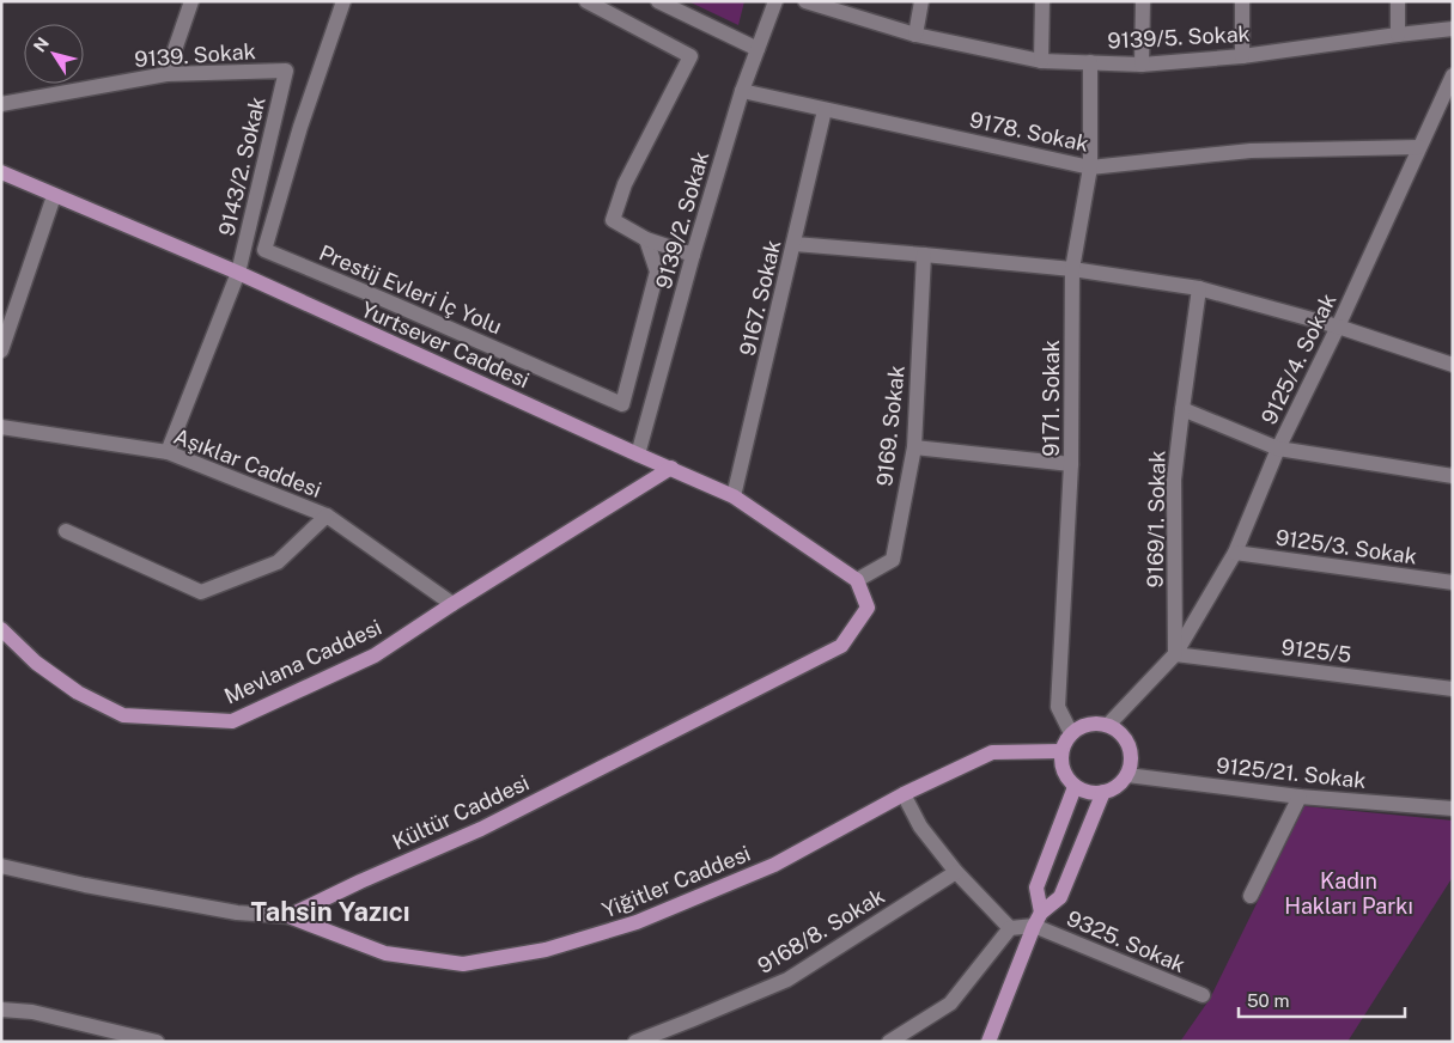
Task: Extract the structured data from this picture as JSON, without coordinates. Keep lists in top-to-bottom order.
{
  "streets": {
    "main road": [
      "Yurtsever Caddesi",
      "Mevlana Caddesi",
      "Kültür Caddesi",
      "Yiğitler Caddesi"
    ],
    "street": [
      "9139/5. Sokak",
      "9139. Sokak",
      "9178. Sokak",
      "9143/2. Sokak",
      "9139/2. Sokak",
      "Prestij Evleri İç Yolu",
      "9167. Sokak",
      "9125/4. Sokak",
      "9171. Sokak",
      "9169. Sokak",
      "Aşıklar Caddesi",
      "9169/1. Sokak",
      "9125/3. Sokak",
      "9125/5",
      "9125/21. Sokak",
      "9168/8. Sokak",
      "9325. Sokak"
    ]
  },
  "crossings": [
    ["9139/5. Sokak", "9171. Sokak"],
    ["9139. Sokak", "9143/2. Sokak"],
    ["9178. Sokak", "9139/2. Sokak"],
    ["9178. Sokak", "9167. Sokak"],
    ["9178. Sokak", "9125/4. Sokak"],
    ["9178. Sokak", "9171. Sokak"],
    ["9143/2. Sokak", "Yurtsever Caddesi"],
    ["9143/2. Sokak", "Aşıklar Caddesi"],
    ["9139/2. Sokak", "Yurtsever Caddesi"],
    ["9167. Sokak", "Yurtsever Caddesi"],
    ["Yurtsever Caddesi", "9169. Sokak"],
    ["Yurtsever Caddesi", "Mevlana Caddesi"],
    ["Yurtsever Caddesi", "Kültür Caddesi"],
    ["9125/4. Sokak", "9169/1. Sokak"],
    ["9125/4. Sokak", "9125/3. Sokak"],
    ["9125/4. Sokak", "9125/5"],
    ["9171. Sokak", "9125/21. Sokak"],
    ["9171. Sokak", "Yiğitler Caddesi"],
    ["9169. Sokak", "Kültür Caddesi"],
    ["Aşıklar Caddesi", "Mevlana Caddesi"],
    ["9169/1. Sokak", "9125/5"],
    ["9125/21. Sokak", "Yiğitler Caddesi"],
    ["Kültür Caddesi", "Yiğitler Caddesi"]
  ],
  "districts": ["Tahsin Yazıcı"],
  "parks": ["Kadın Hakları Parkı"],
  "scale_bar": "50 m",
  "north": "top left"
}
